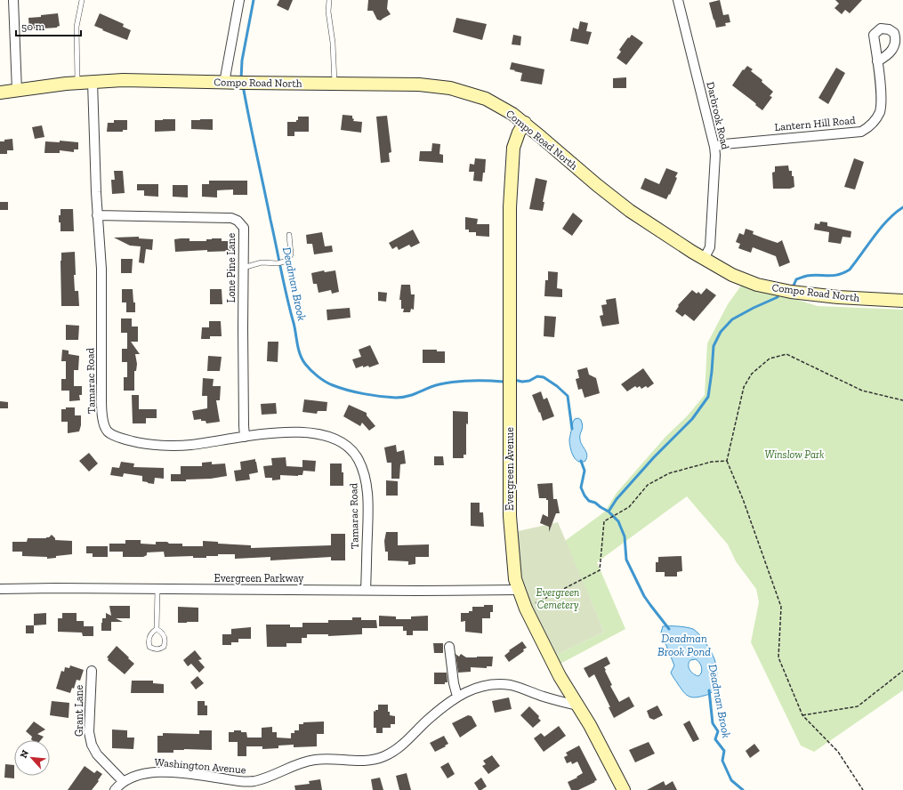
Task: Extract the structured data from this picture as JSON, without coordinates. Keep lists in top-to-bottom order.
{
  "streets": {
    "main road": ["Compo Road North", "Evergreen Avenue"],
    "street": [
      "Darbrook Road",
      "Lantern Hill Road",
      "Lone Pine Lane",
      "Tamarac Road",
      "Evergreen Parkway",
      "Grant Lane",
      "Washington Avenue"
    ]
  },
  "crossings": [
    ["Compo Road North", "Darbrook Road"],
    ["Compo Road North", "Tamarac Road"],
    ["Compo Road North", "Evergreen Avenue"],
    ["Darbrook Road", "Lantern Hill Road"],
    ["Lone Pine Lane", "Tamarac Road"],
    ["Tamarac Road", "Evergreen Parkway"],
    ["Evergreen Avenue", "Evergreen Parkway"],
    ["Evergreen Avenue", "Washington Avenue"],
    ["Grant Lane", "Washington Avenue"]
  ],
  "water": ["Deadman Brook", "Deadman Brook Pond"],
  "parks": ["Winslow Park", "Evergreen Cemetery"],
  "scale_bar": "50 m",
  "north": "top left"
}
